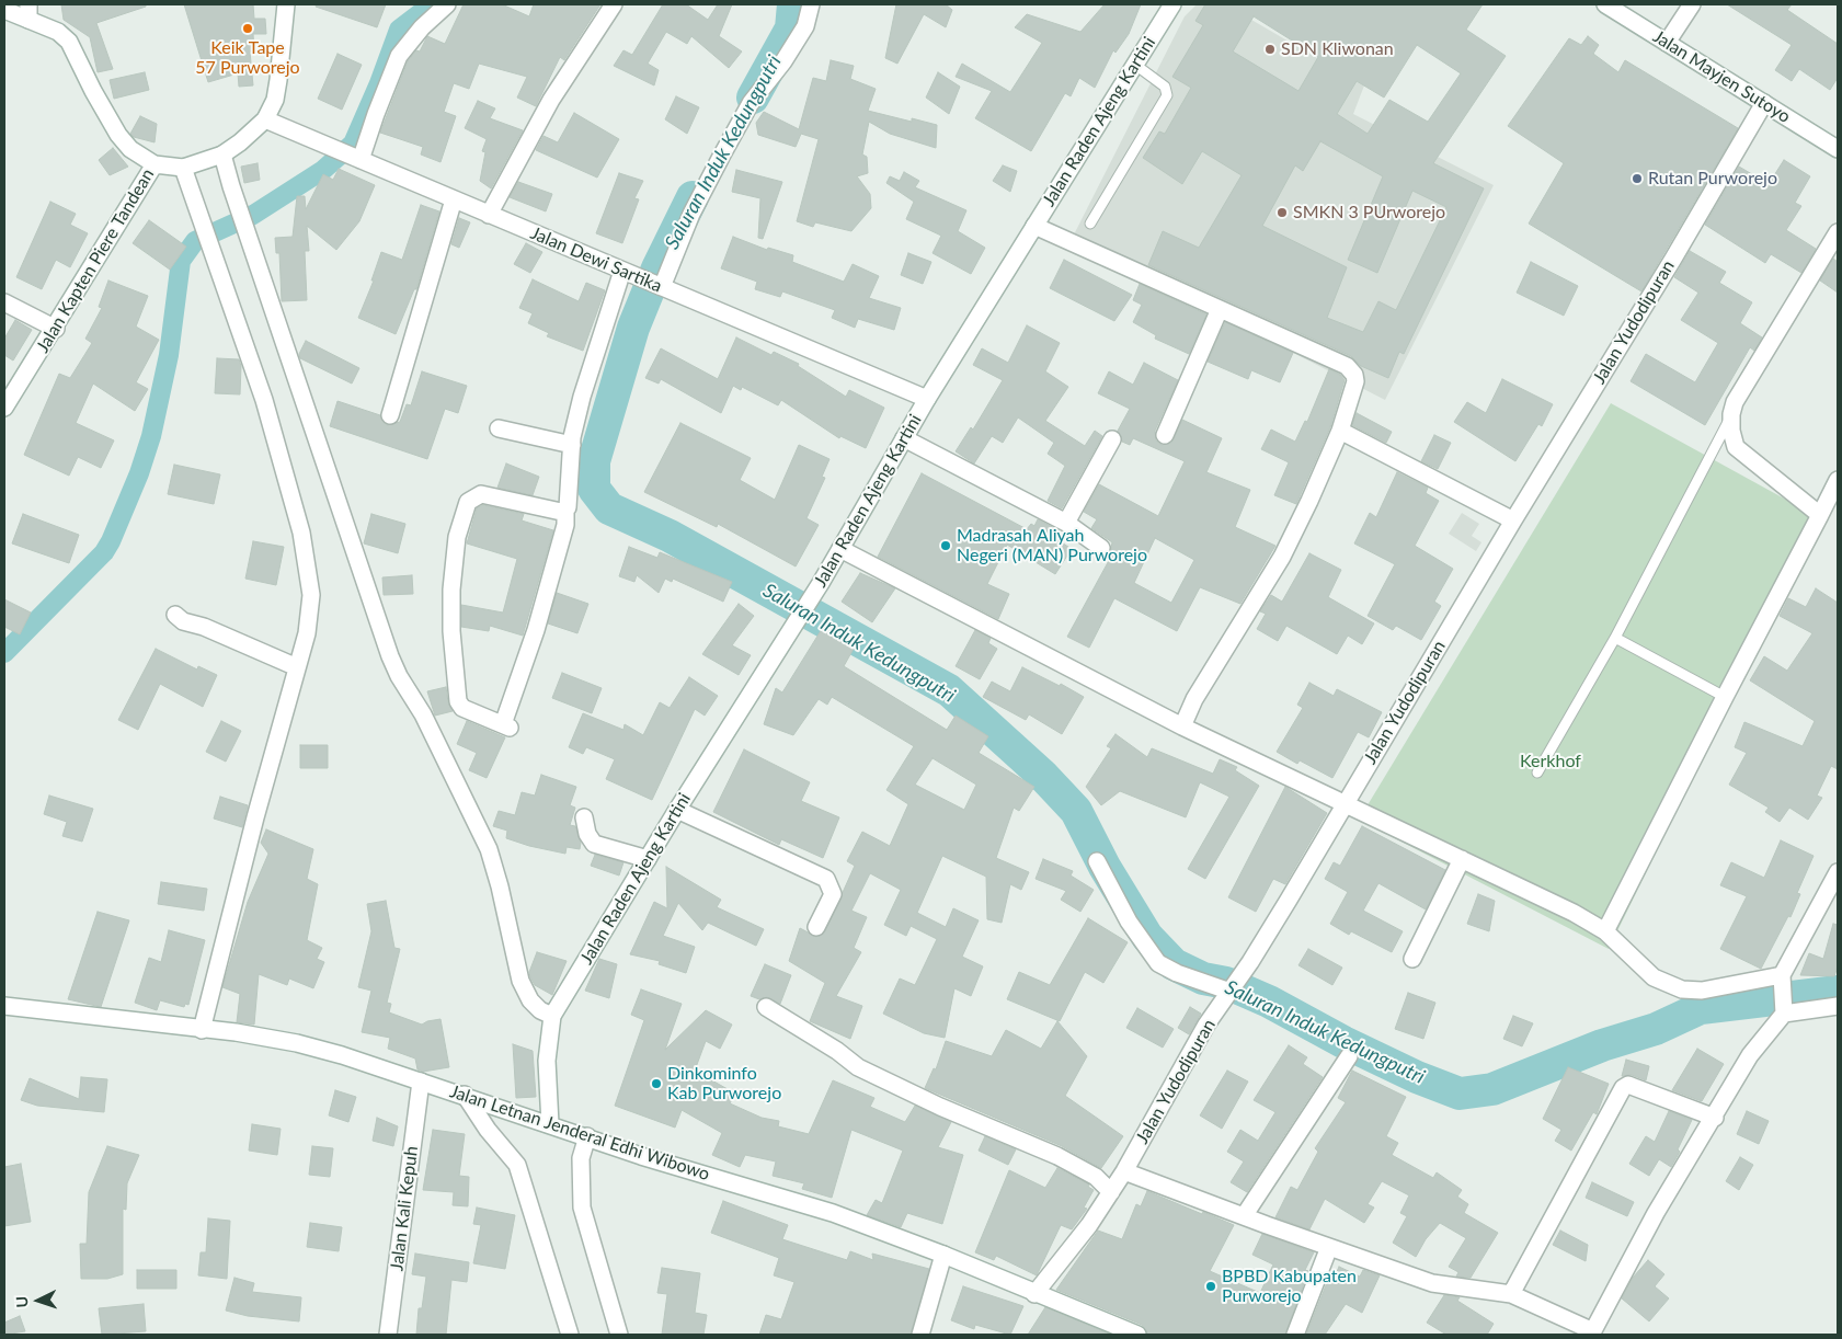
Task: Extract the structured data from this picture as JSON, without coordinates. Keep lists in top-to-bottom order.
{
  "streets": {
    "street": [
      "Jalan Mayjen Sutoyo",
      "Jalan Raden Ajeng Kartini",
      "Jalan Dewi Sartika",
      "Jalan Kapten Piere Tandean",
      "Jalan Yudodipuran",
      "Jalan Letnan Jenderal Edhi Wibowo",
      "Jalan Kali Kepuh"
    ]
  },
  "crossings": [
    ["Jalan Mayjen Sutoyo", "Jalan Yudodipuran"],
    ["Jalan Raden Ajeng Kartini", "Jalan Dewi Sartika"],
    ["Jalan Raden Ajeng Kartini", "Jalan Letnan Jenderal Edhi Wibowo"],
    ["Jalan Yudodipuran", "Jalan Letnan Jenderal Edhi Wibowo"],
    ["Jalan Letnan Jenderal Edhi Wibowo", "Jalan Kali Kepuh"]
  ],
  "water": ["Saluran Induk Kedungputri"],
  "parks": ["Kerkhof"],
  "places": [
    "Keik Tape 57 Purworejo",
    "SDN Kliwonan",
    "Rutan Purworejo",
    "SMKN 3 PUrworejo",
    "Madrasah Aliyah Negeri (MAN) Purworejo",
    "Dinkominfo Kab Purworejo",
    "BPBD Kabupaten Purworejo"
  ],
  "north": "left"
}
